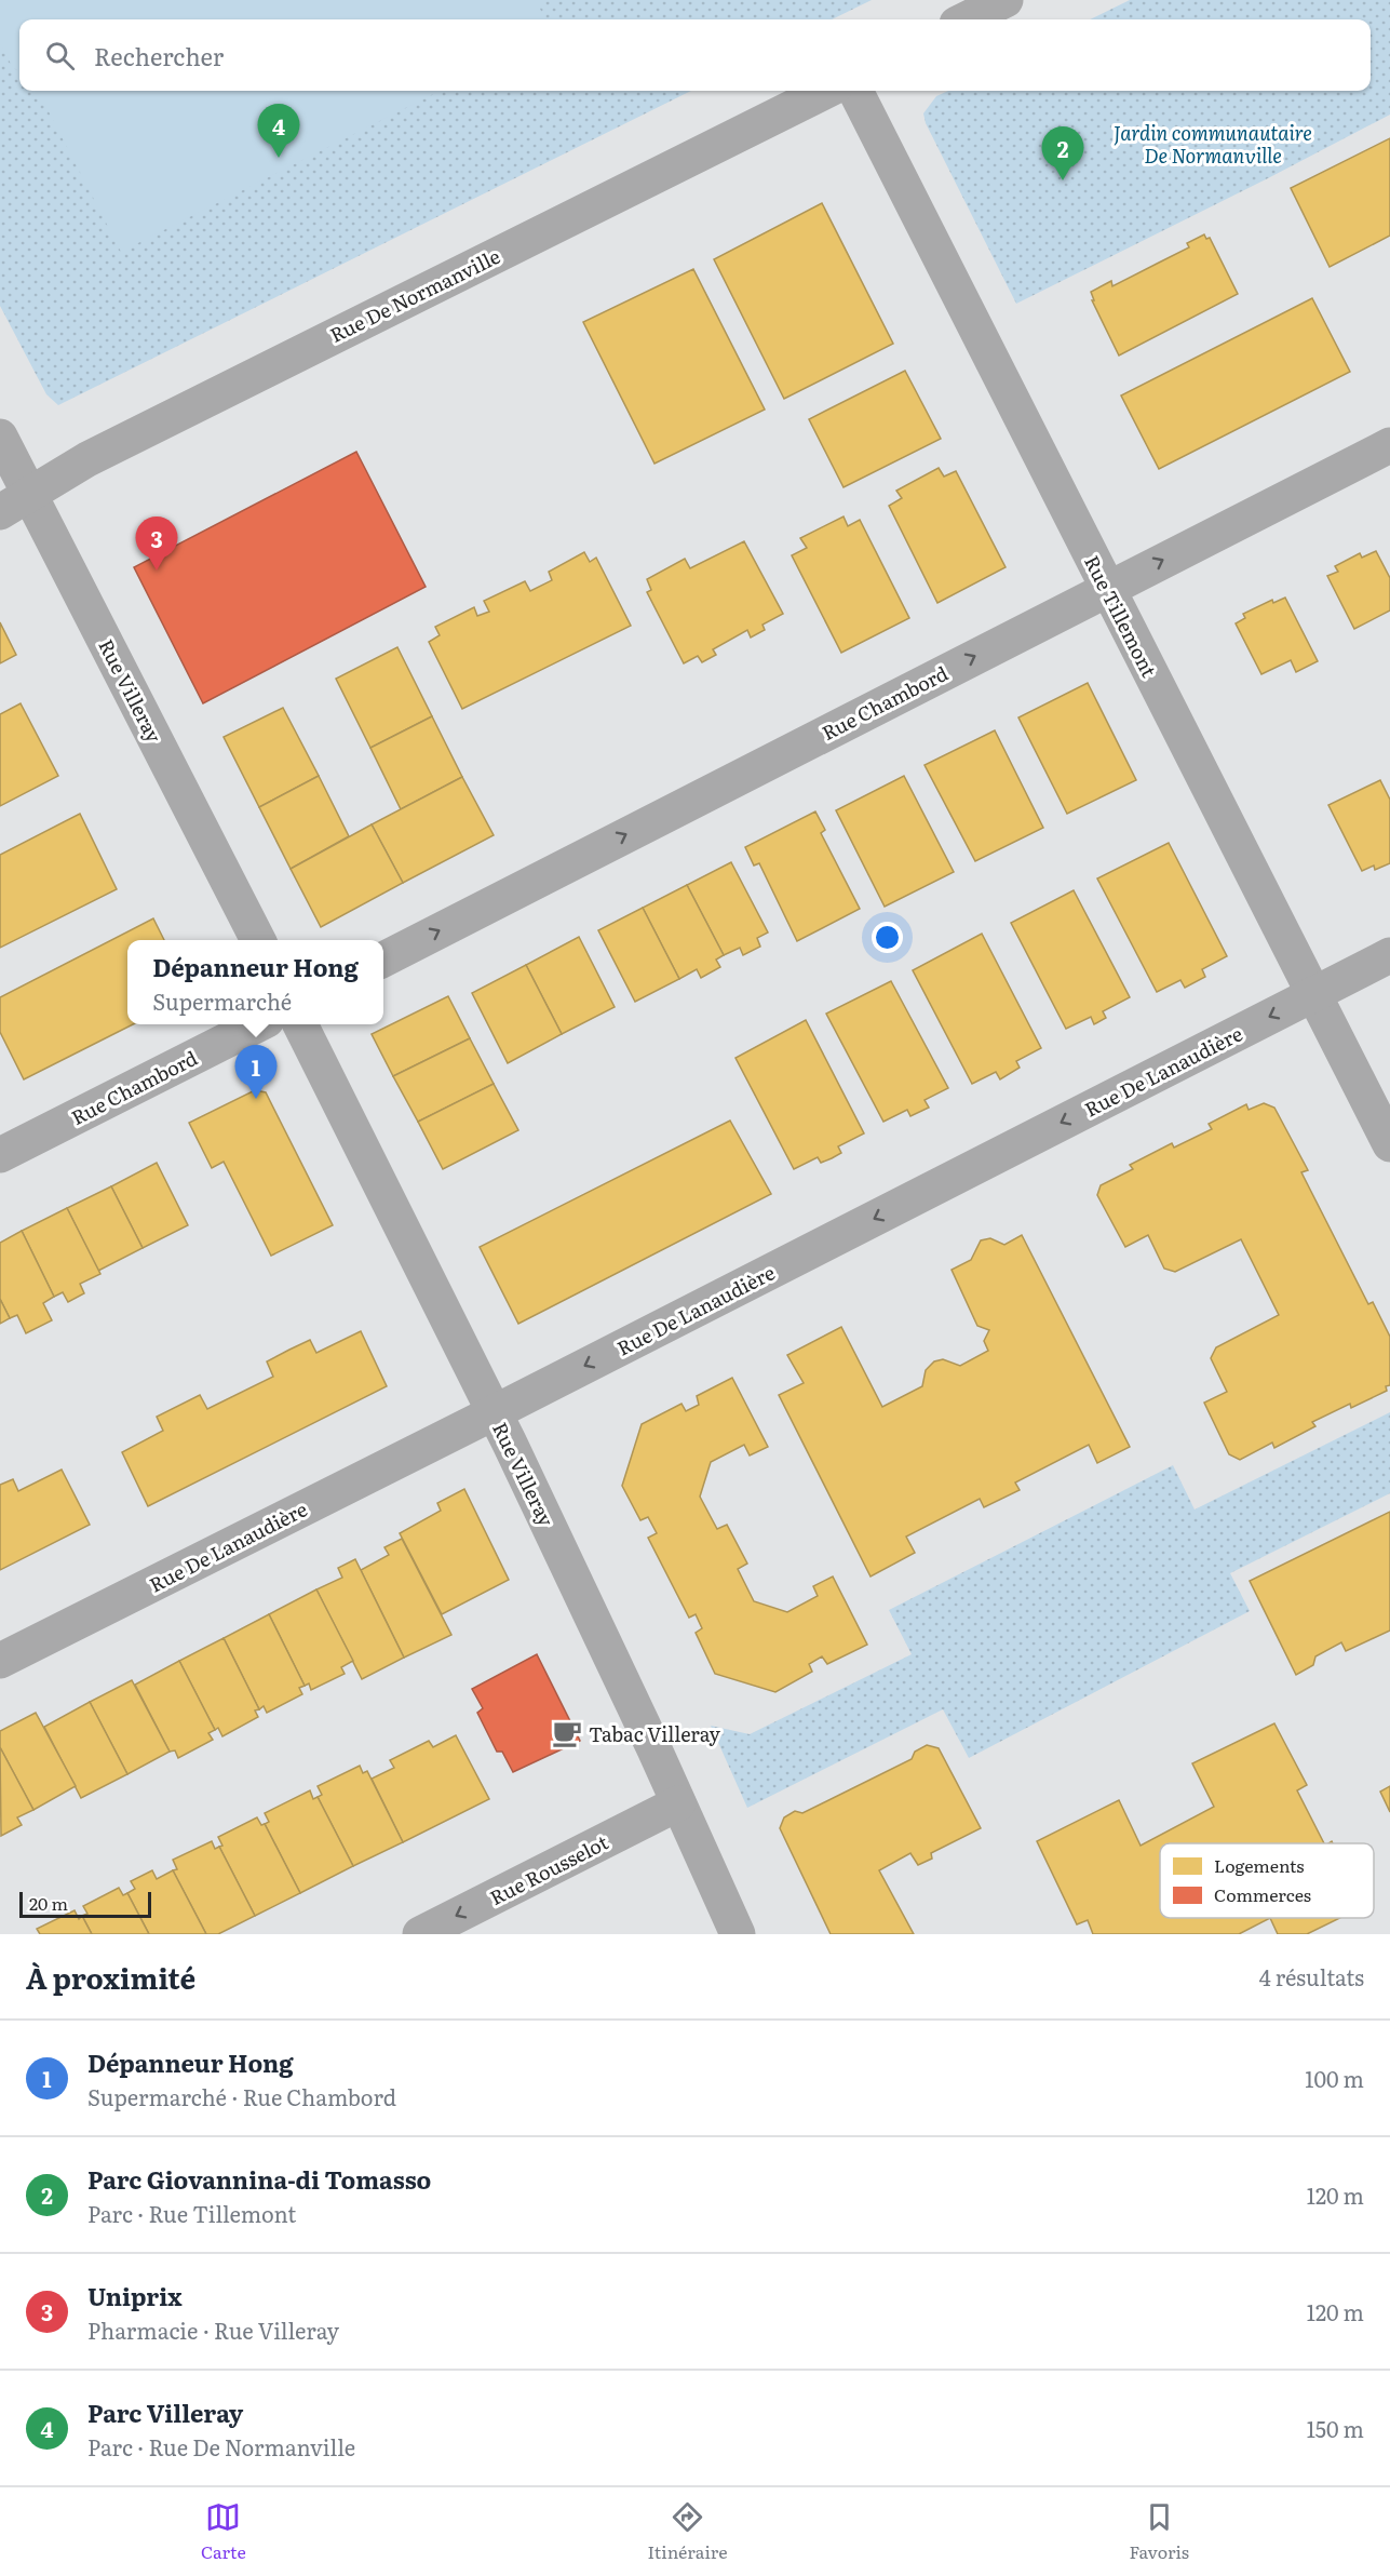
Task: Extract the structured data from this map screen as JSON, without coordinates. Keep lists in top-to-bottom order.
{
  "streets": {
    "street": [
      "Rue De Normanville",
      "Rue Tillemont",
      "Rue Villeray",
      "Rue Chambord",
      "Rue De Lanaudière",
      "Rue Rousselot"
    ]
  },
  "crossings": [
    ["Rue De Normanville", "Rue Villeray"],
    ["Rue Tillemont", "Rue Chambord"],
    ["Rue Tillemont", "Rue De Lanaudière"],
    ["Rue Villeray", "Rue De Lanaudière"],
    ["Rue Villeray", "Rue Rousselot"]
  ],
  "one_way": ["Rue Chambord", "Rue De Lanaudière", "Rue Rousselot"],
  "parks": ["Jardin communautaire De Normanville"],
  "places": {
    "cafe": ["Tabac Villeray"]
  },
  "legend": ["Logements", "Commerces"],
  "scale_bar": "20 m",
  "page": {
    "search": "Rechercher",
    "pins": [
      "4",
      "2",
      "3",
      "1"
    ],
    "popup": ["Dépanneur Hong", "Supermarché"],
    "scale": "20 m",
    "heading": ["À proximité", "4 résultats"],
    "list": [
      {
        "mark": "1",
        "name": "Dépanneur Hong",
        "note": "Supermarché · Rue Chambord",
        "value": "100 m"
      },
      {
        "mark": "2",
        "name": "Parc Giovannina-di Tomasso",
        "note": "Parc · Rue Tillemont",
        "value": "120 m"
      },
      {
        "mark": "3",
        "name": "Uniprix",
        "note": "Pharmacie · Rue Villeray",
        "value": "120 m"
      },
      {
        "mark": "4",
        "name": "Parc Villeray",
        "note": "Parc · Rue De Normanville",
        "value": "150 m"
      }
    ],
    "nav": ["Carte", "Itinéraire", "Favoris"]
  }
}
